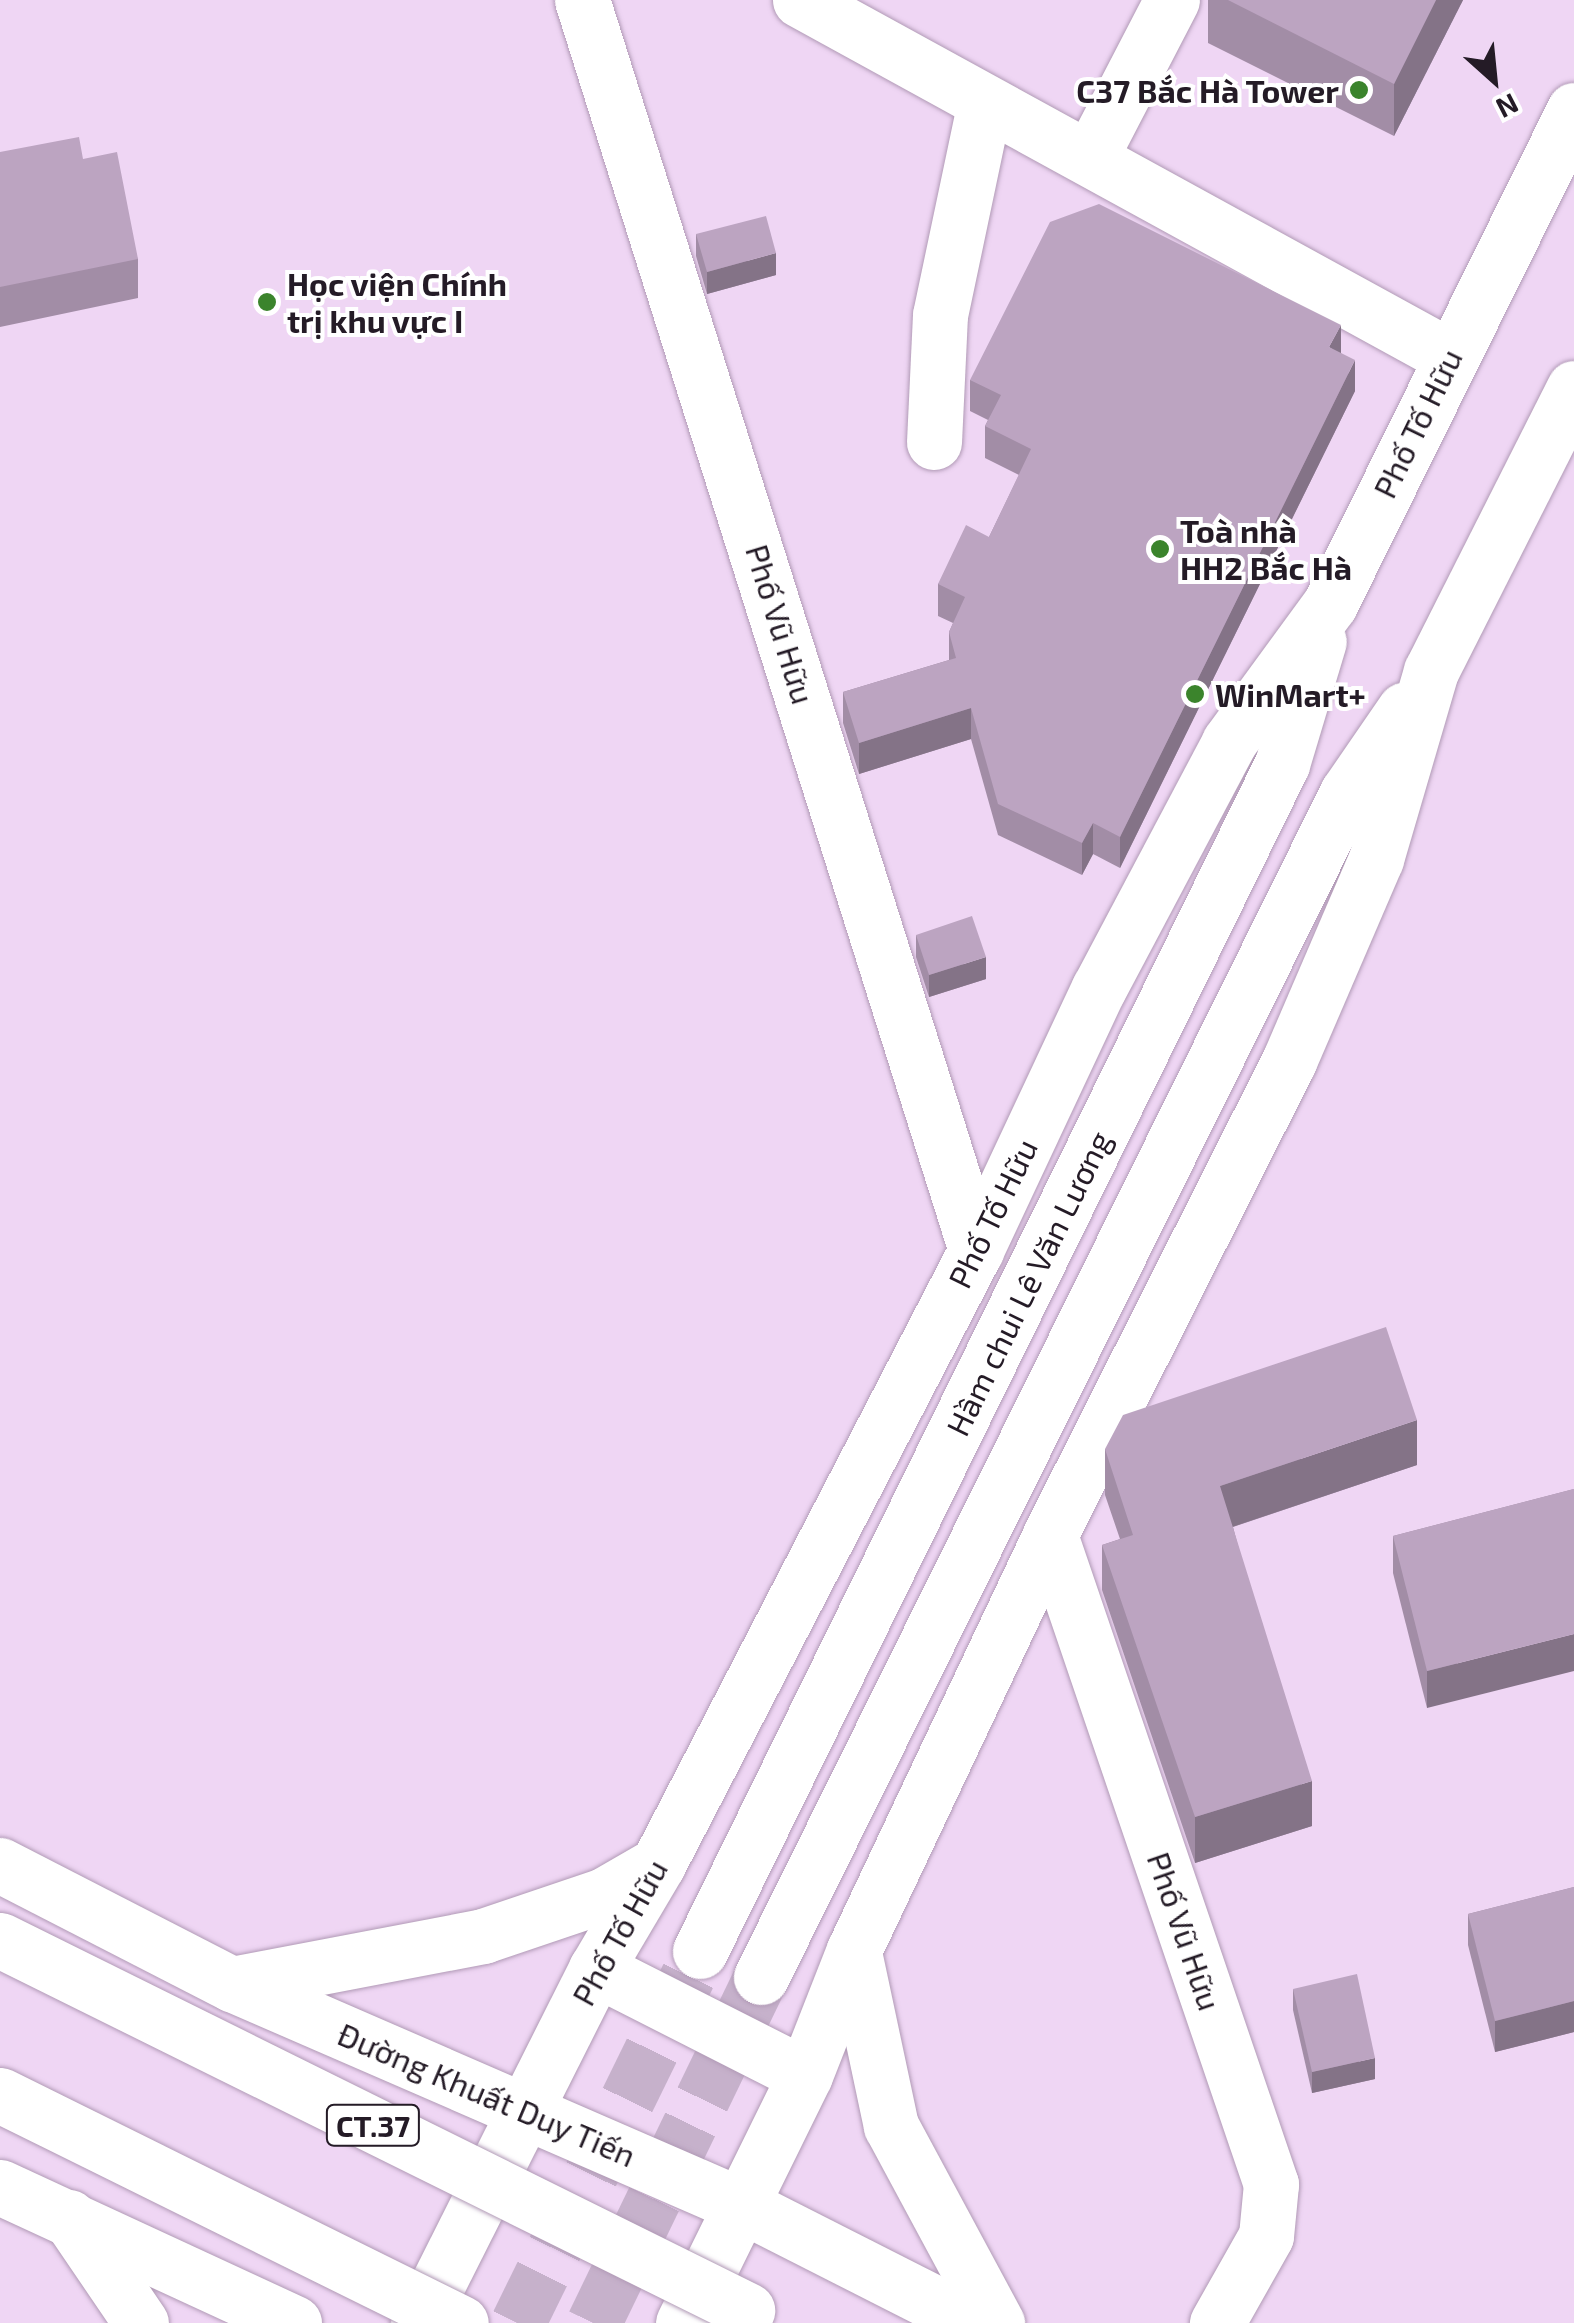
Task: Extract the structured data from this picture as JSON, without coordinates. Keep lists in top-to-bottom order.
{
  "streets": {
    "main road": [
      "Phố Tố Hữu",
      "Phố Vũ Hữu",
      "Hầm chui Lê Văn Lương",
      "Đường Khuất Duy Tiến",
      "CT.37"
    ]
  },
  "crossings": [
    ["Phố Tố Hữu", "Phố Vũ Hữu"],
    ["Phố Tố Hữu", "Hầm chui Lê Văn Lương"],
    ["Phố Tố Hữu", "Đường Khuất Duy Tiến"]
  ],
  "places": [
    "C37 Bắc Hà Tower",
    "Học viện Chính trị khu vực I",
    "Toà nhà HH2 Bắc Hà",
    "WinMart+"
  ],
  "north": "bottom right"
}
